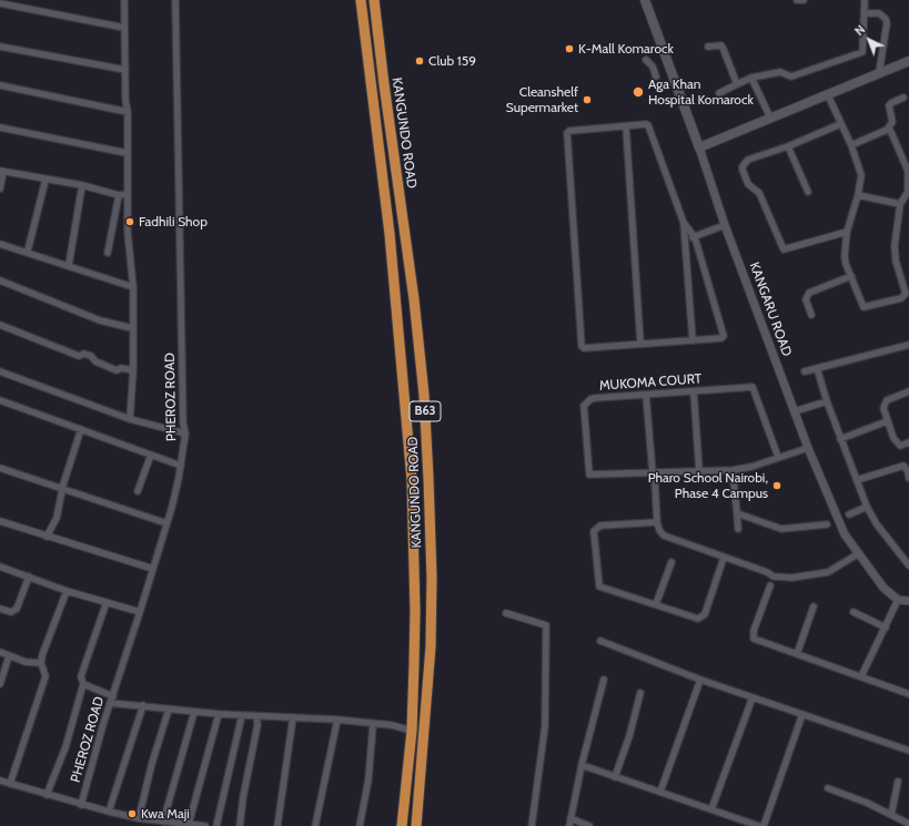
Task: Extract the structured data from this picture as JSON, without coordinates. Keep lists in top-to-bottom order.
{
  "streets": {
    "highway": ["KANGUNDO ROAD", "B63"],
    "main road": ["KANGARU ROAD"],
    "street": ["MUKOMA COURT", "PHEROZ ROAD"]
  },
  "places": [
    "K-Mall Komarock",
    "Club 159",
    "Aga Khan Hospital Komarock",
    "Cleanshelf Supermarket",
    "Fadhili Shop",
    "Pharo School Nairobi, Phase 4 Campus",
    "Kwa Maji"
  ],
  "north": "top left"
}
